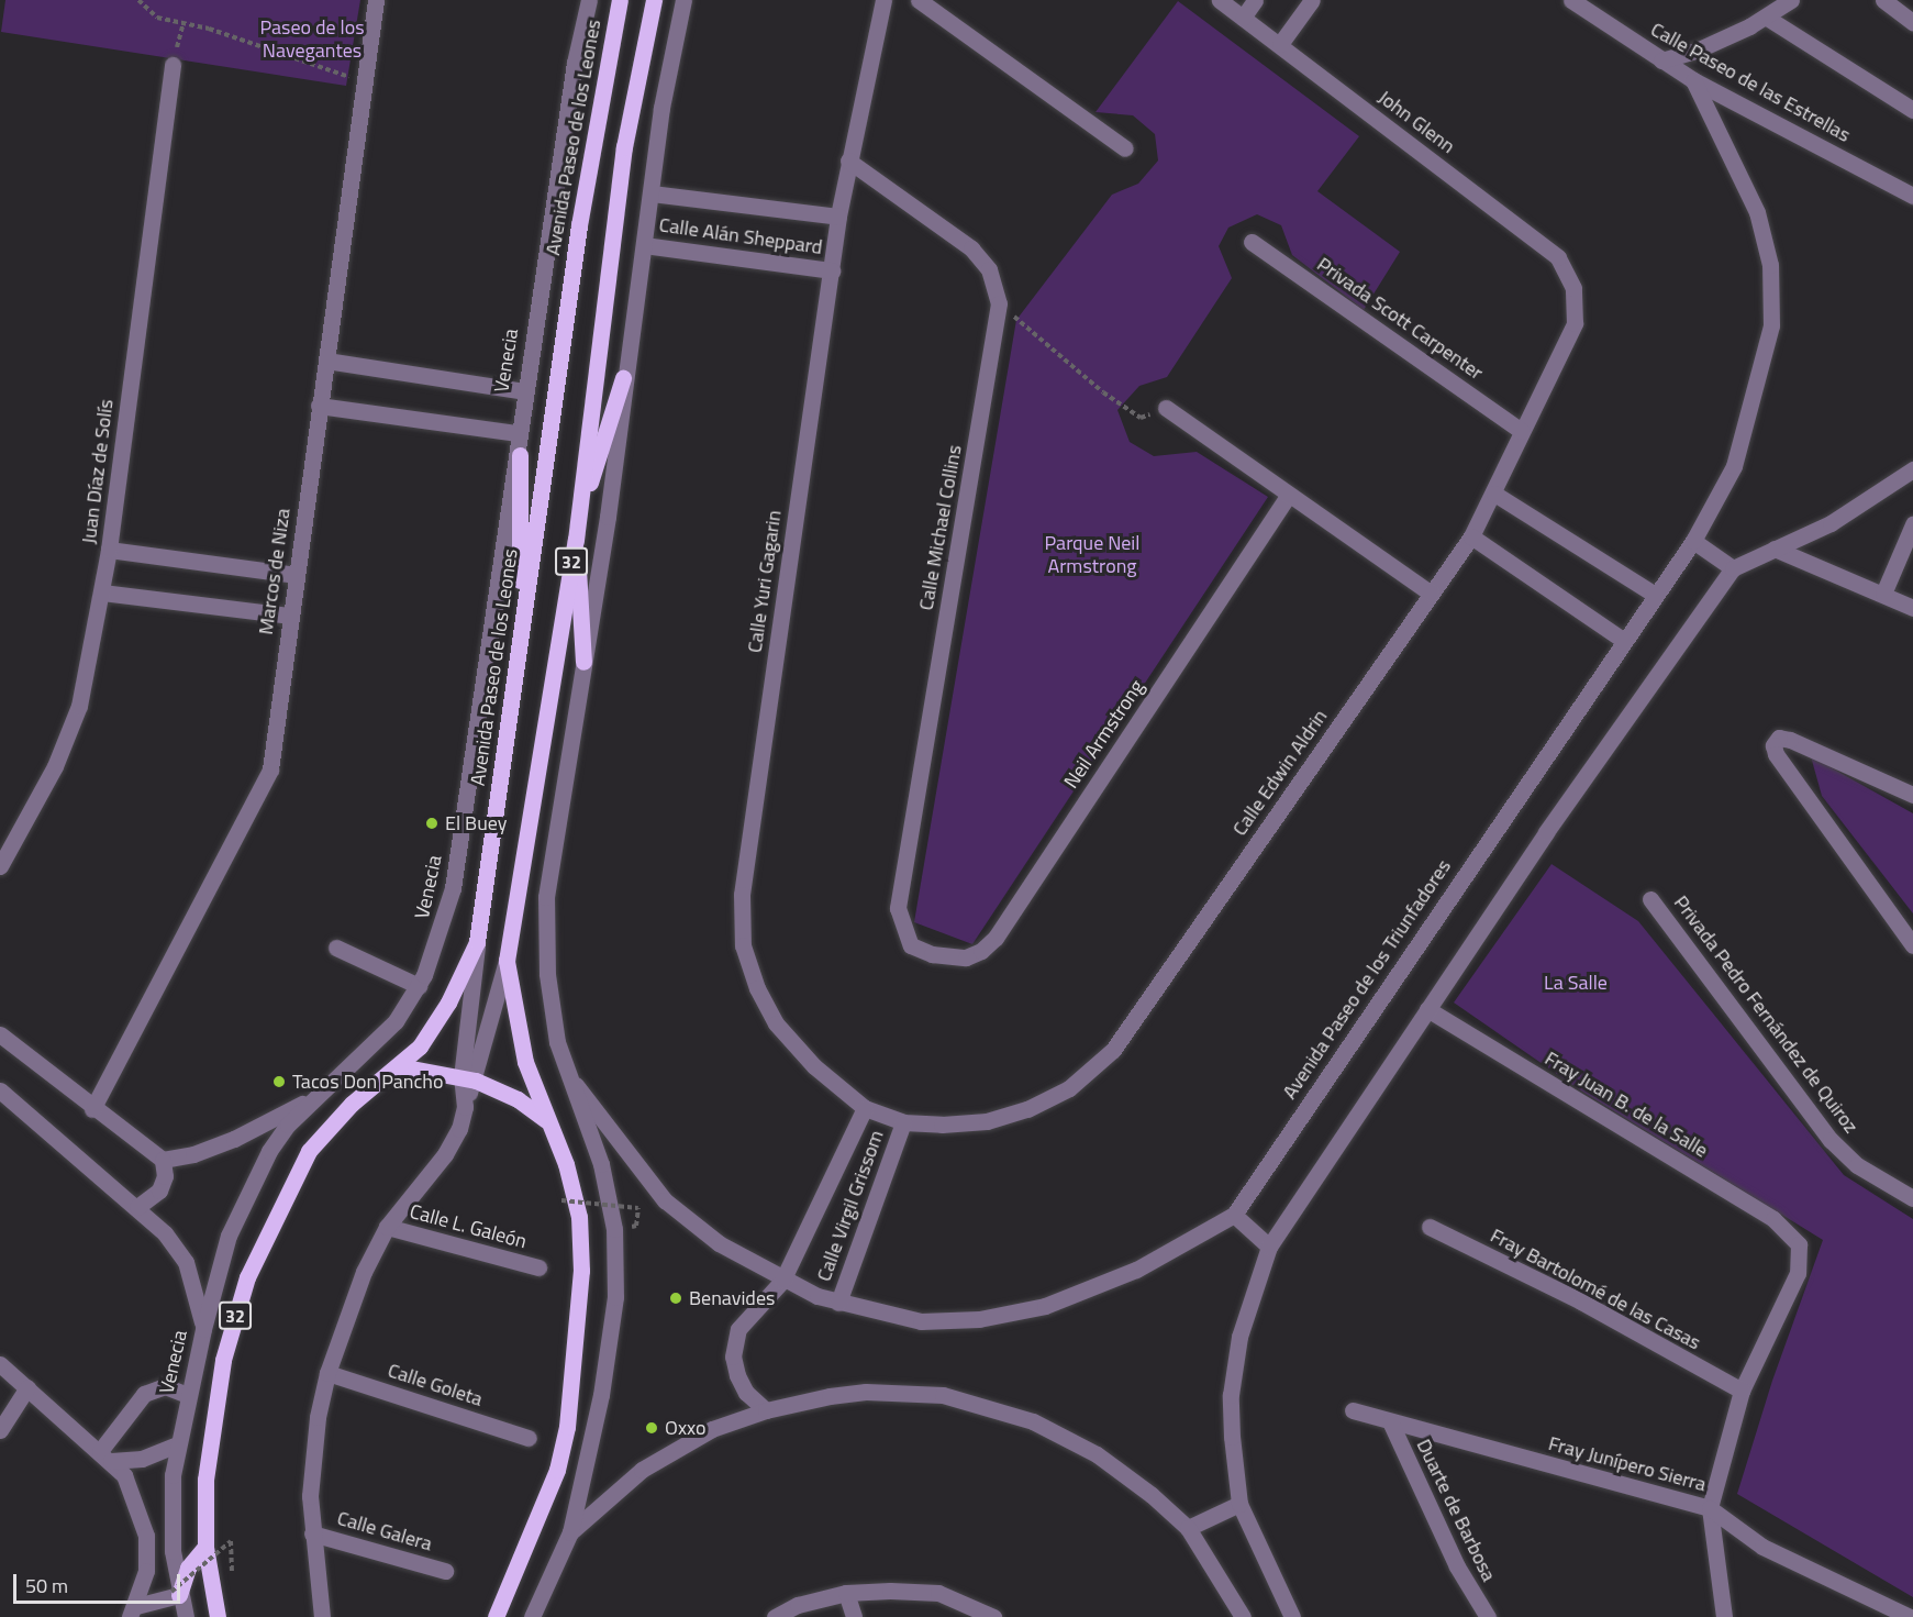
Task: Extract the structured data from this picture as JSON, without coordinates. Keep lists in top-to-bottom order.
{
  "streets": {
    "main road": ["Avenida Paseo de los Leones", "32"],
    "street": [
      "Calle Paseo de las Estrellas",
      "John Glenn",
      "Calle Alán Sheppard",
      "Privada Scott Carpenter",
      "Venecia",
      "Juan Díaz de Solís",
      "Calle Michael Collins",
      "Marcos de Niza",
      "Calle Yuri Gagarin",
      "Neil Armstrong",
      "Calle Edwin Aldrin",
      "Avenida Paseo de los Triunfadores",
      "Privada Pedro Fernández de Quiroz",
      "Fray Juan B. de la Salle",
      "Calle Virgil Grissom",
      "Calle L. Galeón",
      "Fray Bartolomé de las Casas",
      "Calle Goleta",
      "Fray Junípero Sierra",
      "Duarte de Barbosa",
      "Calle Galera"
    ]
  },
  "crossings": [
    ["Calle Paseo de las Estrellas", "Avenida Paseo de los Triunfadores"],
    ["John Glenn", "Calle Edwin Aldrin"],
    ["Calle Alán Sheppard", "Calle Yuri Gagarin"],
    ["Privada Scott Carpenter", "Calle Edwin Aldrin"],
    ["Calle Michael Collins", "Calle Yuri Gagarin"],
    ["Calle Michael Collins", "Neil Armstrong"],
    ["Calle Yuri Gagarin", "Calle Edwin Aldrin"],
    ["Calle Yuri Gagarin", "Calle Virgil Grissom"],
    ["Calle Edwin Aldrin", "Calle Virgil Grissom"],
    ["Avenida Paseo de los Triunfadores", "Calle Virgil Grissom"],
    ["Fray Juan B. de la Salle", "Fray Bartolomé de las Casas"],
    ["Fray Junípero Sierra", "Duarte de Barbosa"]
  ],
  "parks": ["Paseo de los Navegantes", "Parque Neil Armstrong", "La Salle"],
  "places": [
    "El Buey",
    "Tacos Don Pancho",
    "Benavides",
    "Oxxo"
  ],
  "scale_bar": "50 m"
}
